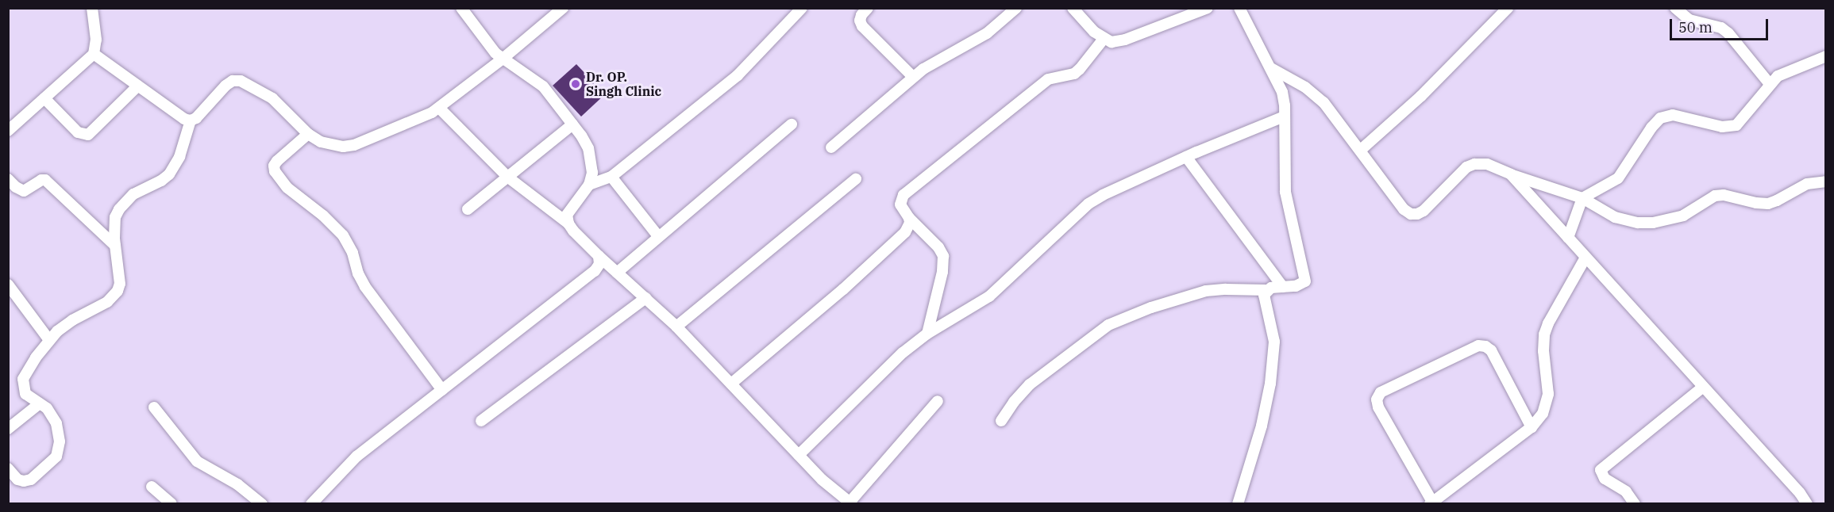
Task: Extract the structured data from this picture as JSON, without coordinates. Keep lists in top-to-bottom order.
{
  "places": ["Dr. OP. Singh Clinic"],
  "scale_bar": "50 m"
}
